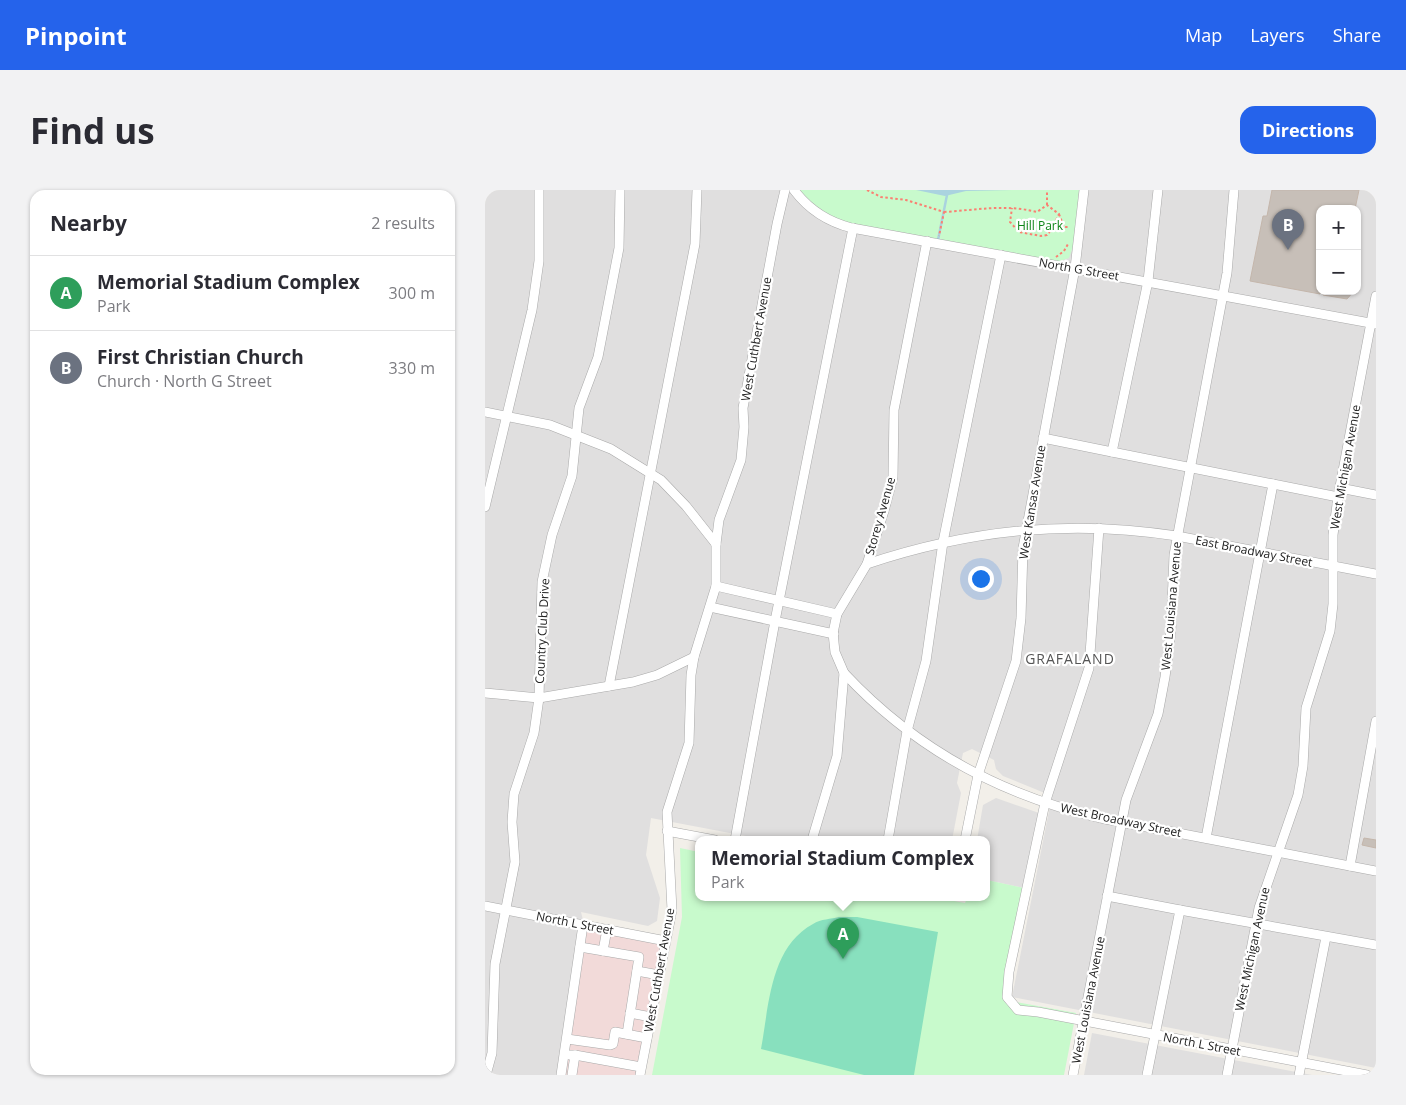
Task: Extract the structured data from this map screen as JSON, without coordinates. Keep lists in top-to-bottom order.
{
  "streets": {
    "street": [
      "North G Street",
      "West Cuthbert Avenue",
      "West Michigan Avenue",
      "West Kansas Avenue",
      "Storey Avenue",
      "East Broadway Street",
      "West Louisiana Avenue",
      "Country Club Drive",
      "West Broadway Street",
      "North L Street"
    ]
  },
  "crossings": [
    ["North G Street", "West Michigan Avenue"],
    ["North G Street", "West Kansas Avenue"],
    ["North G Street", "Storey Avenue"],
    ["North G Street", "West Louisiana Avenue"],
    ["West Cuthbert Avenue", "North L Street"],
    ["West Michigan Avenue", "East Broadway Street"],
    ["West Michigan Avenue", "West Broadway Street"],
    ["West Michigan Avenue", "North L Street"],
    ["West Kansas Avenue", "East Broadway Street"],
    ["West Kansas Avenue", "West Broadway Street"],
    ["Storey Avenue", "East Broadway Street"],
    ["Storey Avenue", "West Broadway Street"],
    ["East Broadway Street", "West Louisiana Avenue"],
    ["West Louisiana Avenue", "West Broadway Street"],
    ["West Louisiana Avenue", "North L Street"],
    ["Country Club Drive", "North L Street"],
    ["West Broadway Street", "North L Street"]
  ],
  "districts": ["GRAFALAND"],
  "parks": ["Hill Park"],
  "page": {
    "header": "Pinpoint",
    "nav": ["Map", "Layers", "Share"],
    "buttons": "Directions",
    "title": "Find us",
    "heading": ["Nearby", "2 results"],
    "map_buttons": ["+", "−"],
    "pins": ["B", "A"],
    "list": [
      {
        "mark": "A",
        "name": "Memorial Stadium Complex",
        "note": "Park",
        "value": "300 m"
      },
      {
        "mark": "B",
        "name": "First Christian Church",
        "note": "Church · North G Street",
        "value": "330 m"
      }
    ],
    "popup": ["Memorial Stadium Complex", "Park"]
  }
}
